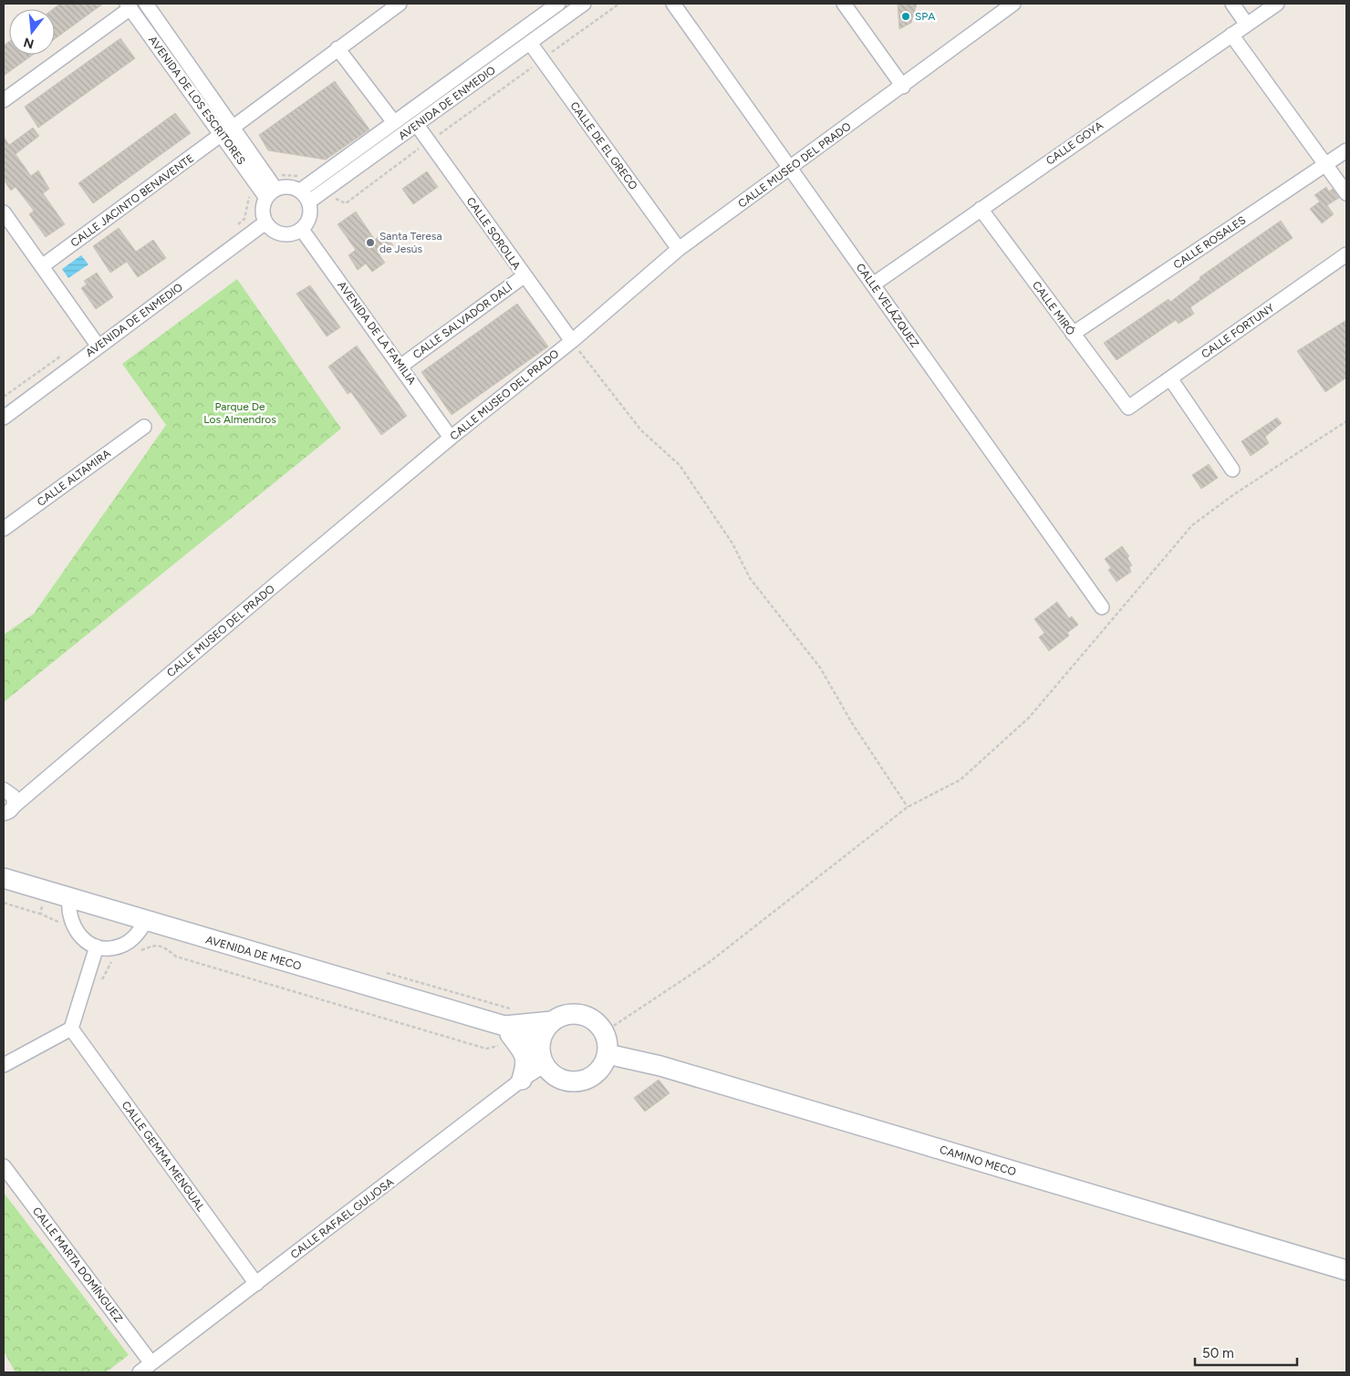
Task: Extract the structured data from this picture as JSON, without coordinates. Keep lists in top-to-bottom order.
{
  "streets": {
    "street": [
      "AVENIDA DE LOS ESCRITORES",
      "AVENIDA DE ENMEDIO",
      "CALLE GOYA",
      "CALLE DE EL GRECO",
      "CALLE MUSEO DEL PRADO",
      "CALLE JACINTO BENAVENTE",
      "CALLE SOROLLA",
      "CALLE ROSALES",
      "CALLE VELÁZQUEZ",
      "CALLE MIRÓ",
      "CALLE SALVADOR DALÍ",
      "CALLE FORTUNY",
      "AVENIDA DE LA FAMILIA",
      "CALLE ALTAMIRA",
      "AVENIDA DE MECO",
      "CALLE GEMMA MENGUAL",
      "CAMINO MECO",
      "CALLE RAFAEL GUIJOSA",
      "CALLE MARTA DOMÍNGUEZ"
    ]
  },
  "crossings": [
    ["AVENIDA DE LOS ESCRITORES", "AVENIDA DE ENMEDIO"],
    ["AVENIDA DE LOS ESCRITORES", "CALLE JACINTO BENAVENTE"],
    ["AVENIDA DE LOS ESCRITORES", "AVENIDA DE LA FAMILIA"],
    ["AVENIDA DE ENMEDIO", "CALLE DE EL GRECO"],
    ["AVENIDA DE ENMEDIO", "CALLE SOROLLA"],
    ["AVENIDA DE ENMEDIO", "AVENIDA DE LA FAMILIA"],
    ["CALLE GOYA", "CALLE VELÁZQUEZ"],
    ["CALLE GOYA", "CALLE MIRÓ"],
    ["CALLE DE EL GRECO", "CALLE MUSEO DEL PRADO"],
    ["CALLE MUSEO DEL PRADO", "CALLE SOROLLA"],
    ["CALLE MUSEO DEL PRADO", "CALLE VELÁZQUEZ"],
    ["CALLE MUSEO DEL PRADO", "AVENIDA DE LA FAMILIA"],
    ["CALLE SOROLLA", "CALLE SALVADOR DALÍ"],
    ["CALLE ROSALES", "CALLE MIRÓ"],
    ["CALLE MIRÓ", "CALLE FORTUNY"],
    ["CALLE SALVADOR DALÍ", "AVENIDA DE LA FAMILIA"],
    ["AVENIDA DE MECO", "CAMINO MECO"],
    ["AVENIDA DE MECO", "CALLE RAFAEL GUIJOSA"],
    ["CALLE GEMMA MENGUAL", "CALLE RAFAEL GUIJOSA"],
    ["CAMINO MECO", "CALLE RAFAEL GUIJOSA"],
    ["CALLE RAFAEL GUIJOSA", "CALLE MARTA DOMÍNGUEZ"]
  ],
  "parks": ["Parque De Los Almendros"],
  "places": ["SPA", "Santa Teresa de Jesús"],
  "scale_bar": "50 m",
  "north": "bottom"
}
